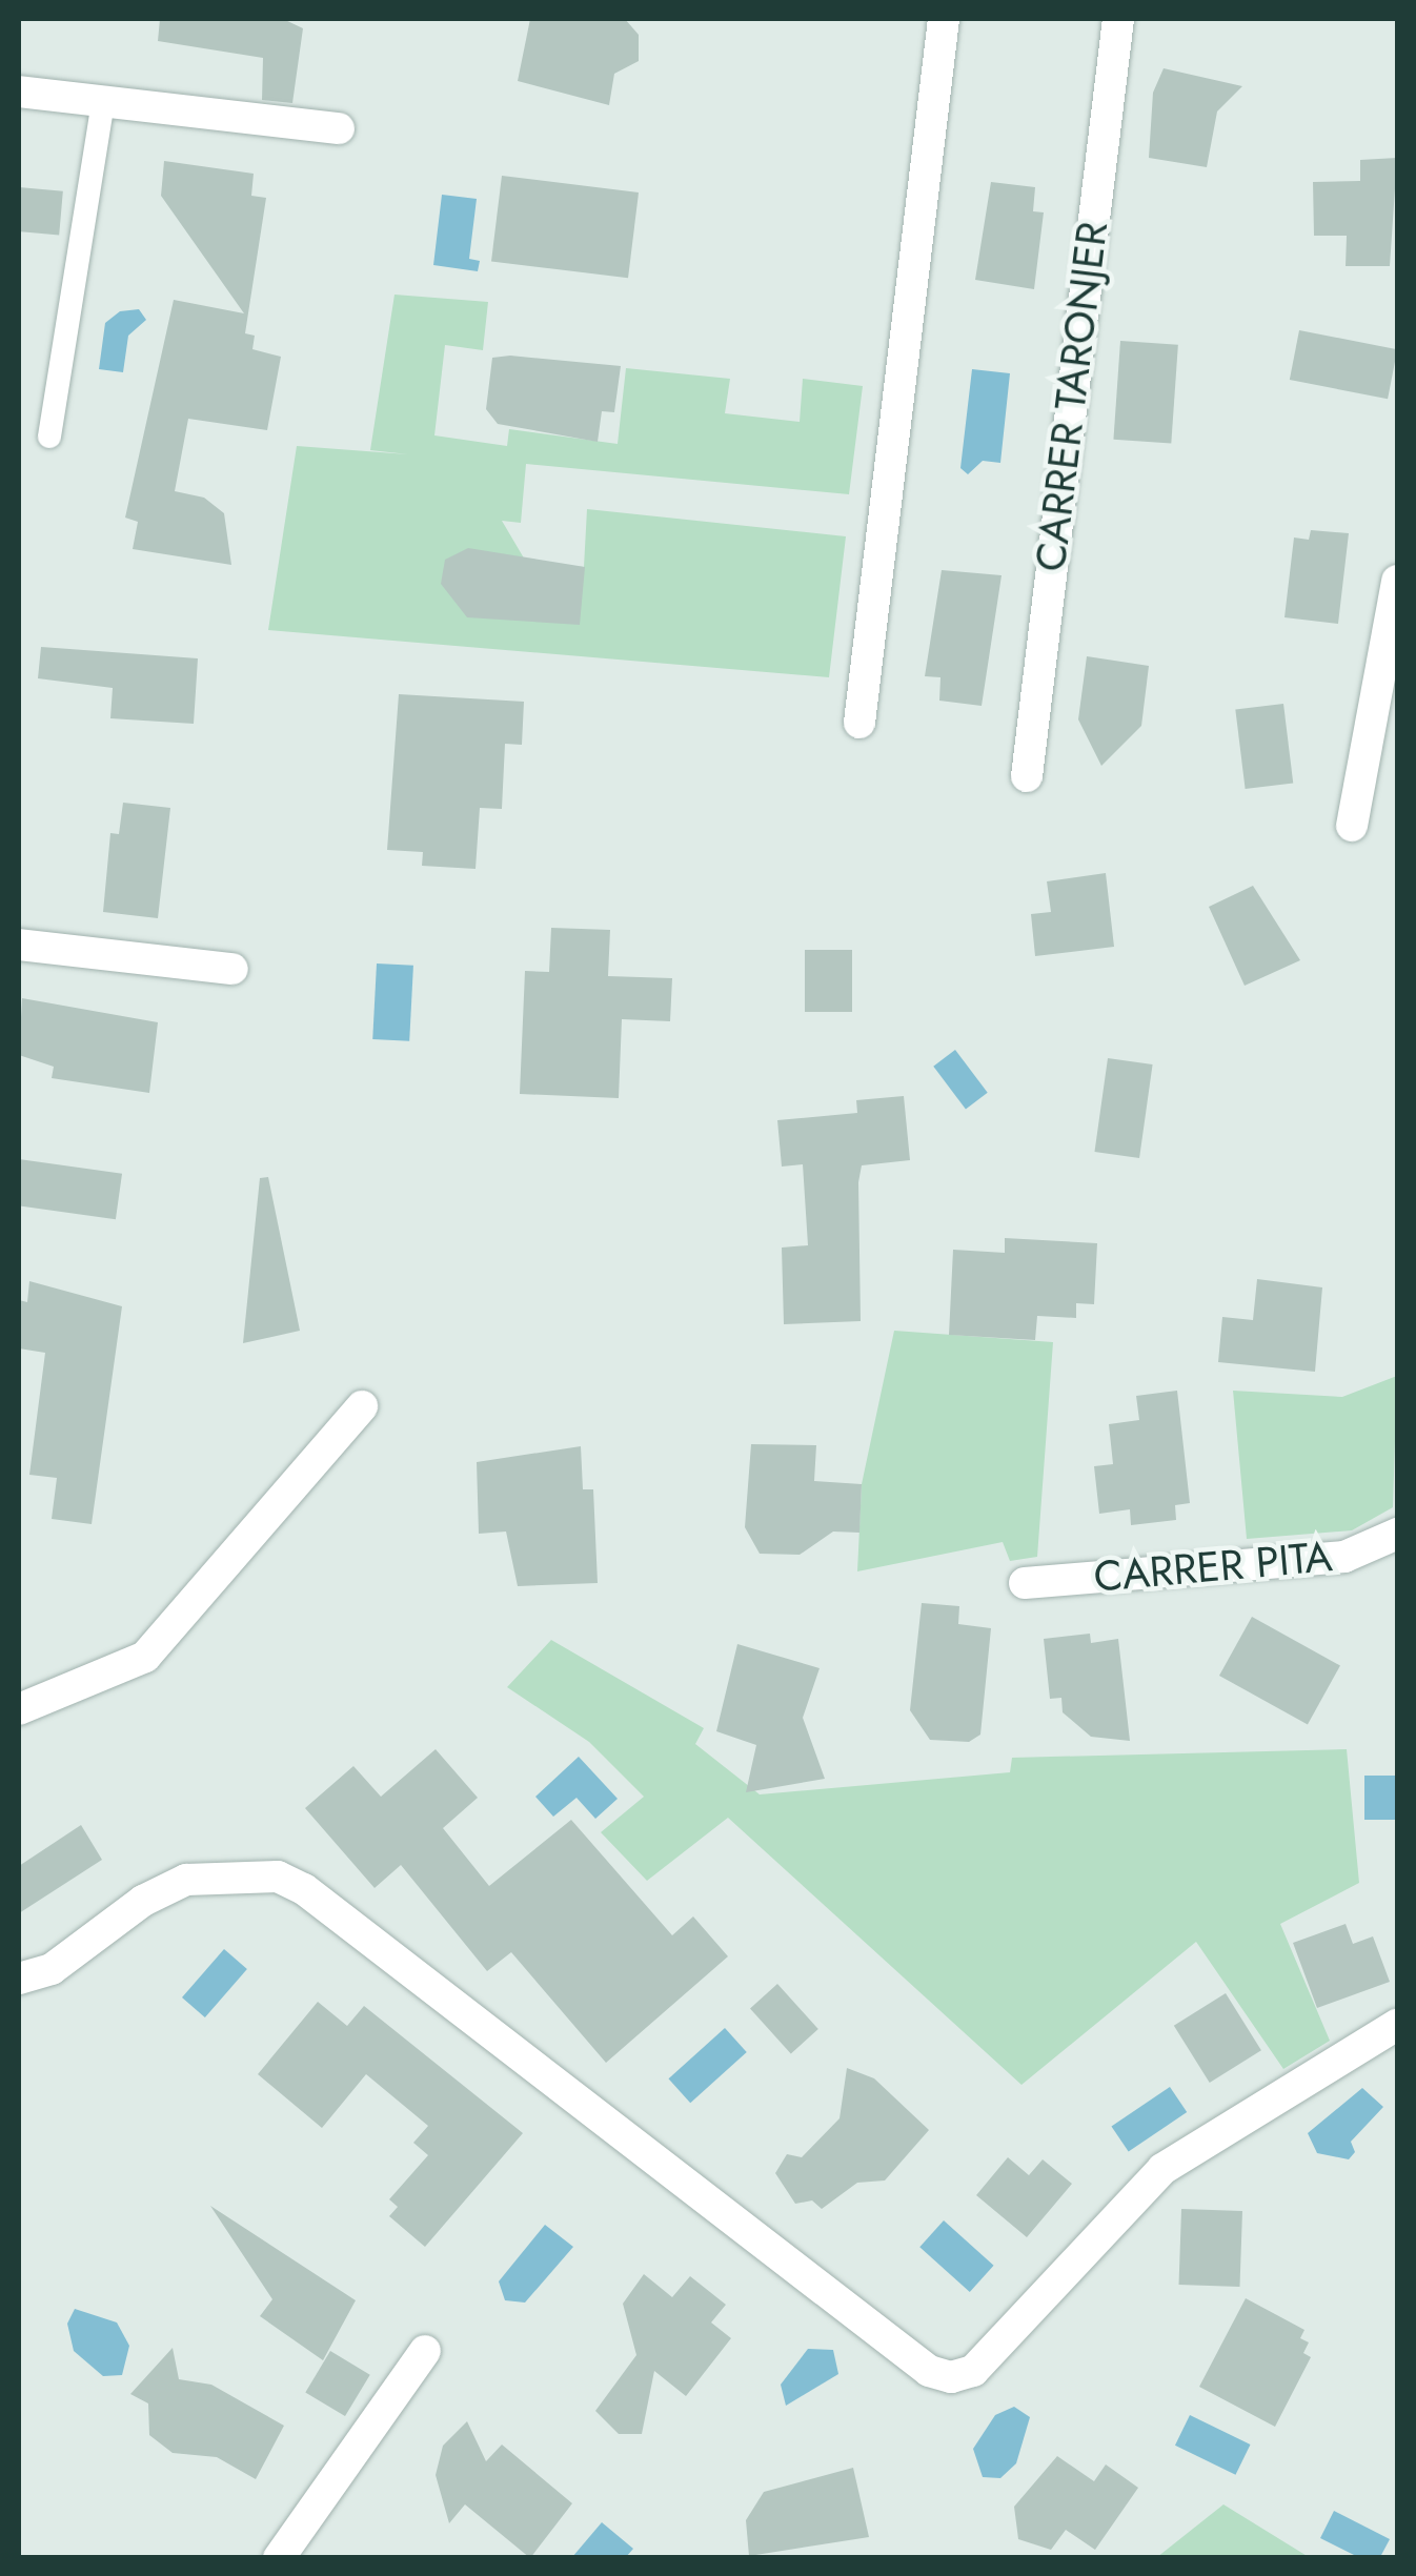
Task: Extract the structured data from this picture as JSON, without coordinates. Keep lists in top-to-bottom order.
{
  "streets": {
    "street": ["CARRER TARONJER", "CARRER PITA"]
  }
}
